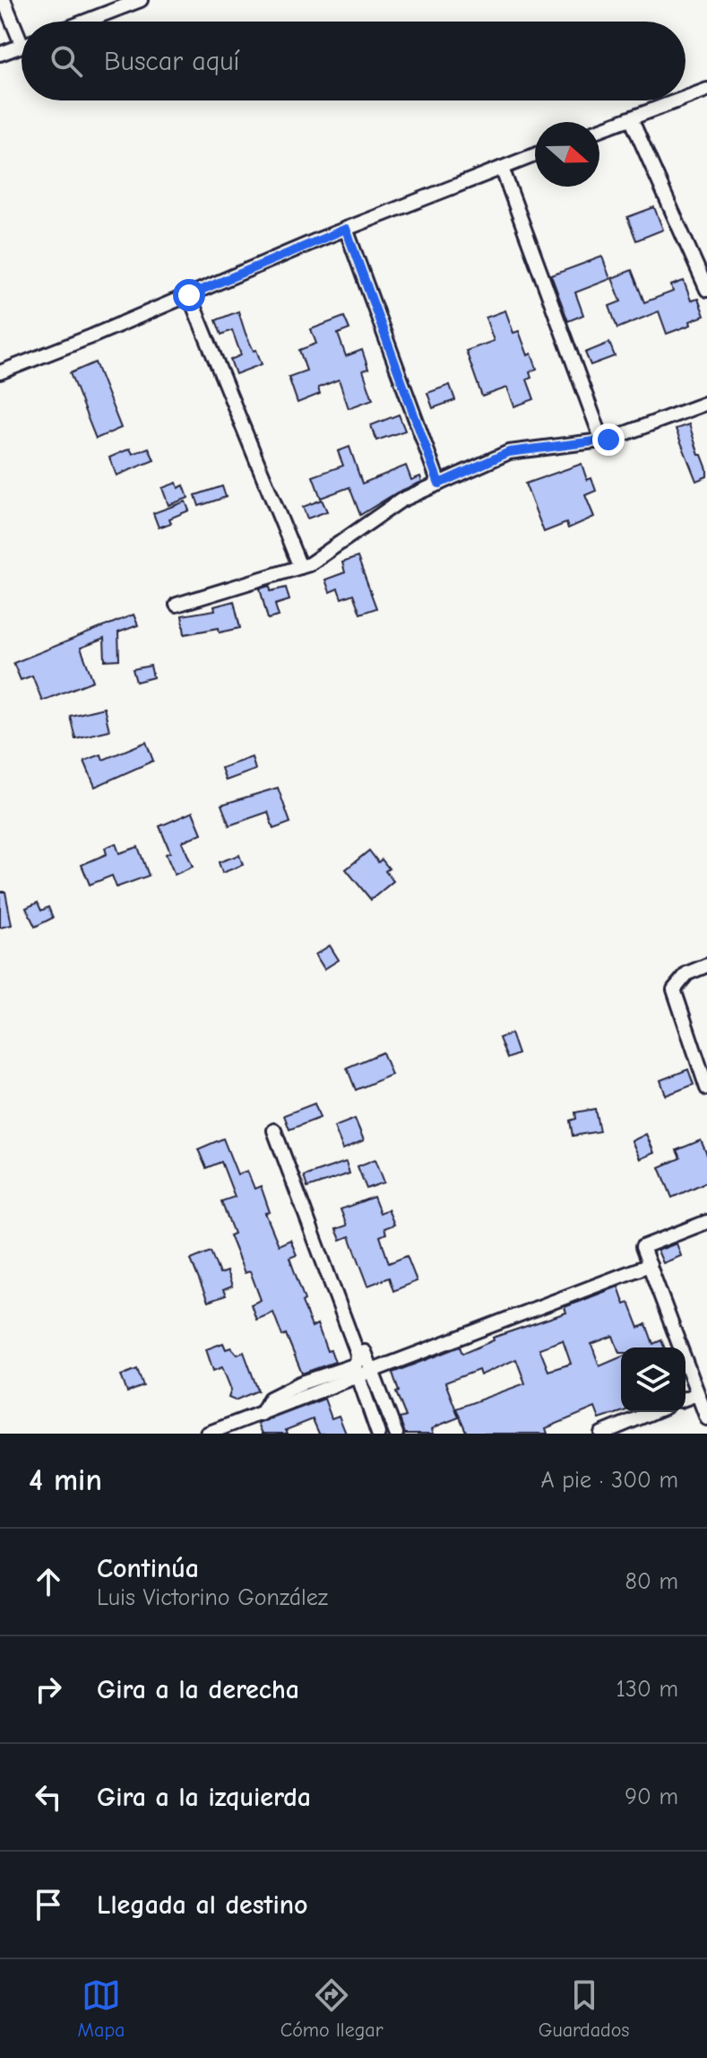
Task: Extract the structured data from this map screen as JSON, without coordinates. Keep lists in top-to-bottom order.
{
  "north": "right",
  "page": {
    "search": "Buscar aquí",
    "heading": ["4 min", "A pie · 300 m"],
    "list": [
      ["Continúa", "Luis Victorino González", "80 m"],
      ["Gira a la derecha", "130 m"],
      ["Gira a la izquierda", "90 m"],
      "Llegada al destino"
    ],
    "nav": ["Mapa", "Cómo llegar", "Guardados"]
  }
}
